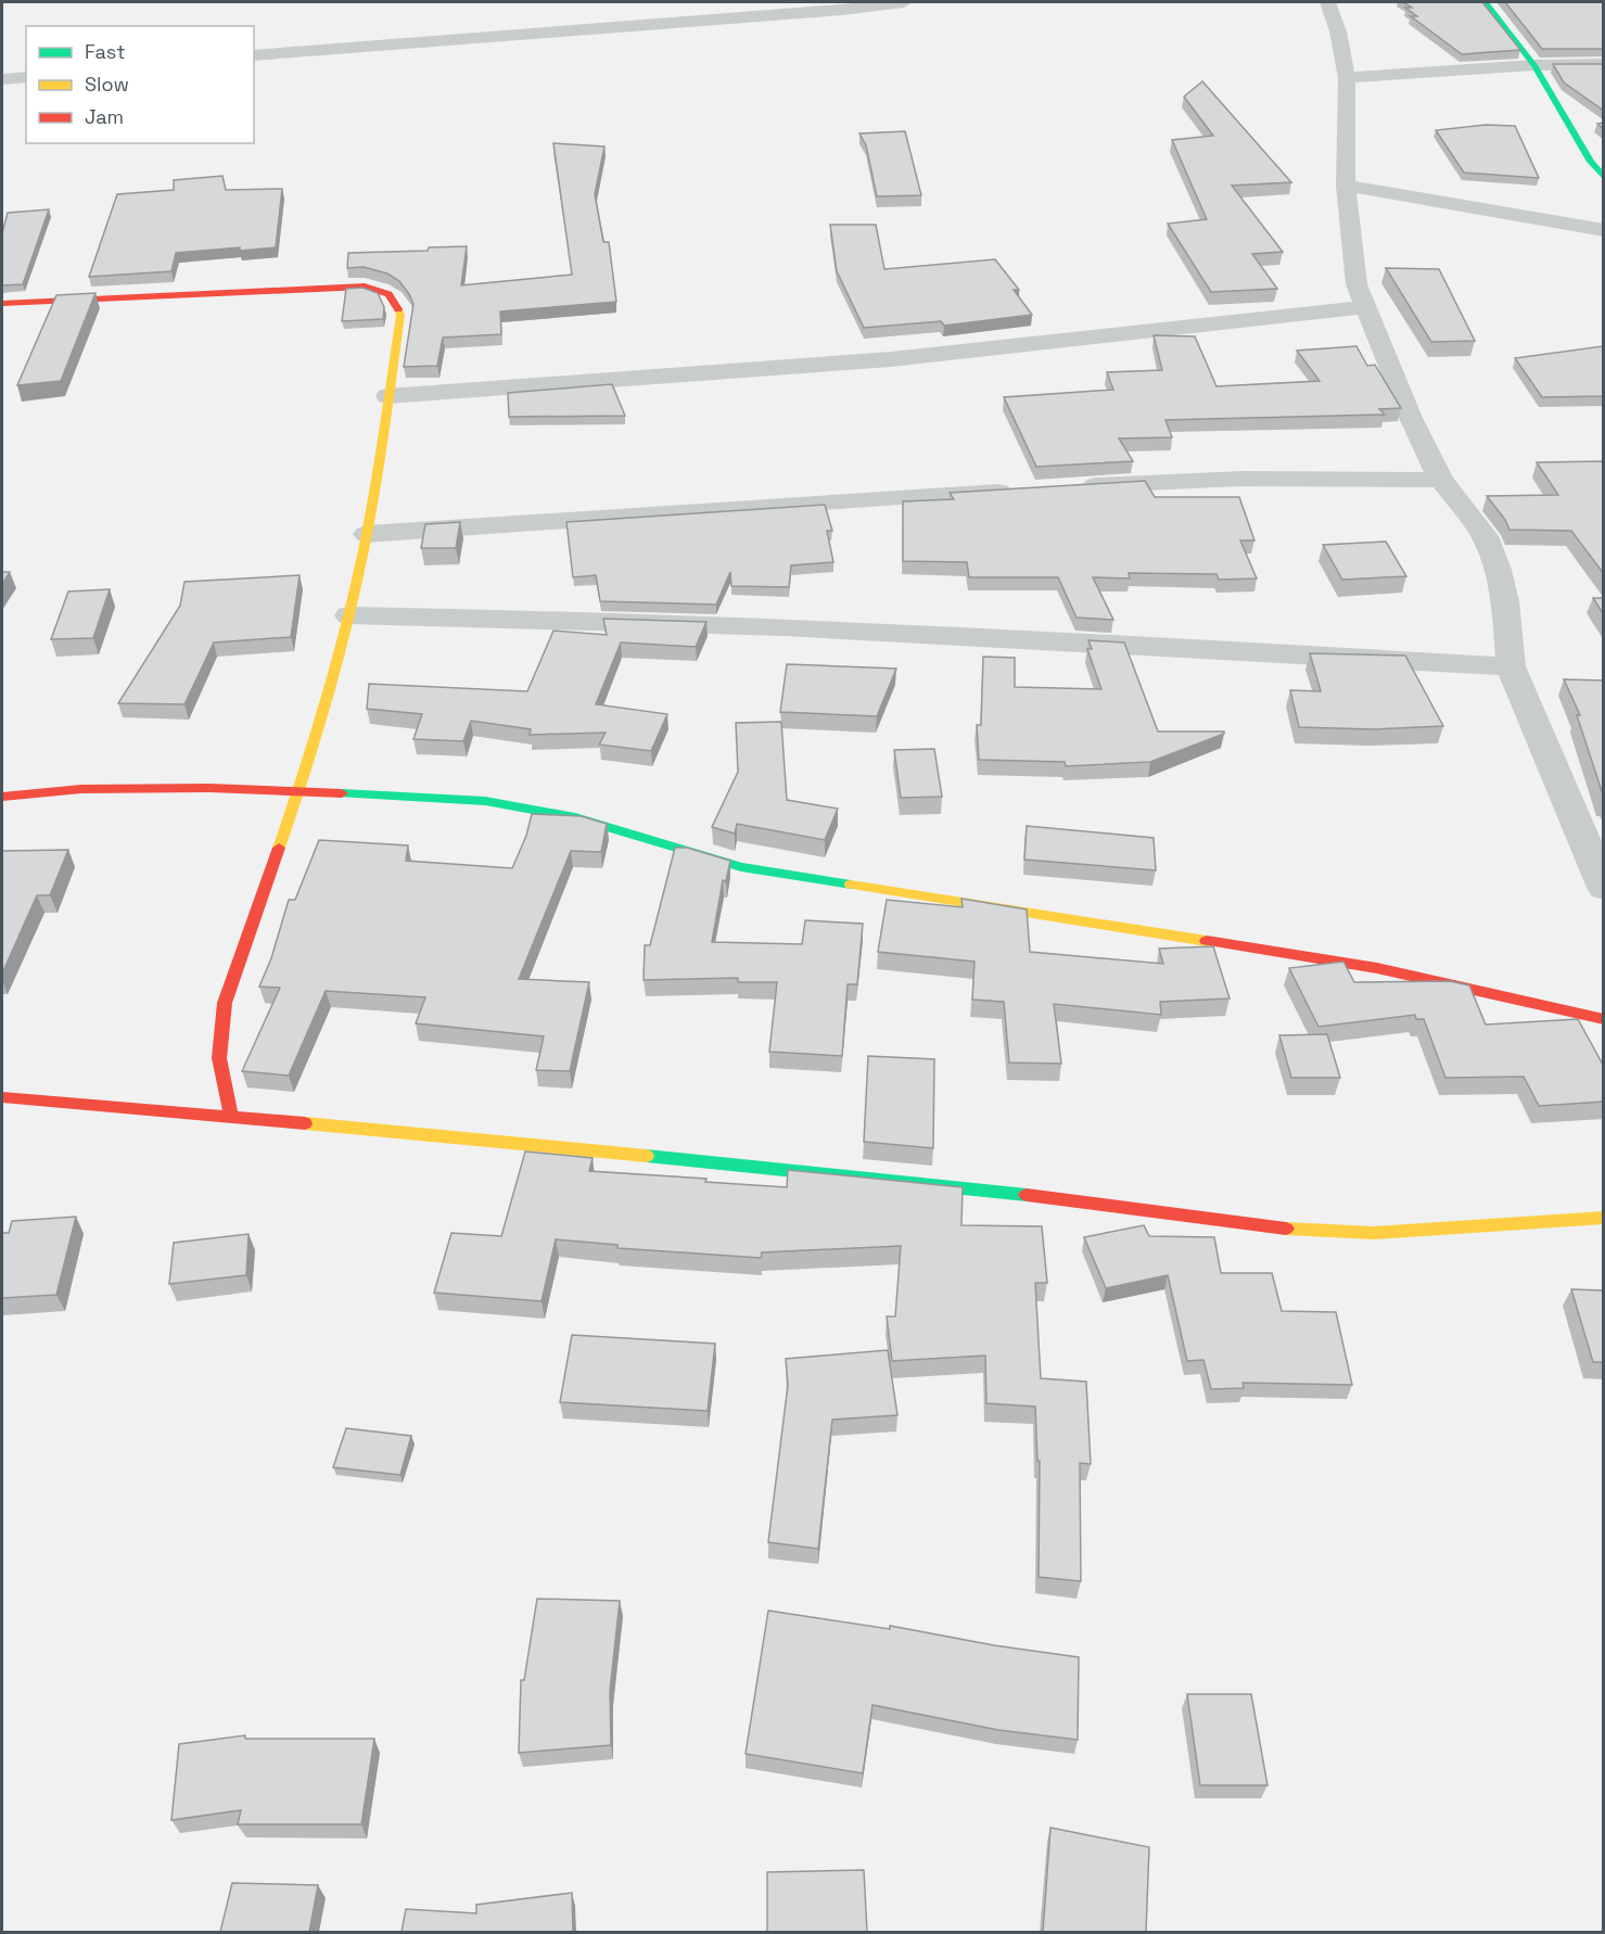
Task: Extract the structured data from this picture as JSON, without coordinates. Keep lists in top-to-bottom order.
{
  "legend": ["Fast", "Slow", "Jam"]
}
